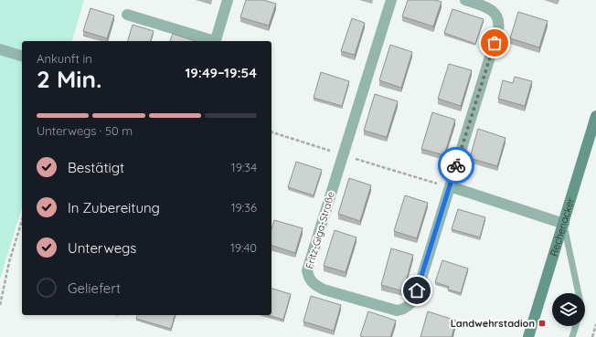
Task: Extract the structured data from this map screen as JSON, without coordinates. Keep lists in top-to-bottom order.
{
  "streets": {
    "street": ["Rechenacker", "Fritz-Giga-Straße"]
  },
  "places": {
    "transit": ["Landwehrstadion"]
  },
  "page": {
    "heading": ["2 Min.", "Ankunft in", "19:49–19:54"],
    "bar": "Unterwegs · 50 m",
    "list": [
      ["Bestätigt", "19:34"],
      ["In Zubereitung", "19:36"],
      ["Unterwegs", "19:40"],
      "Geliefert"
    ]
  }
}
